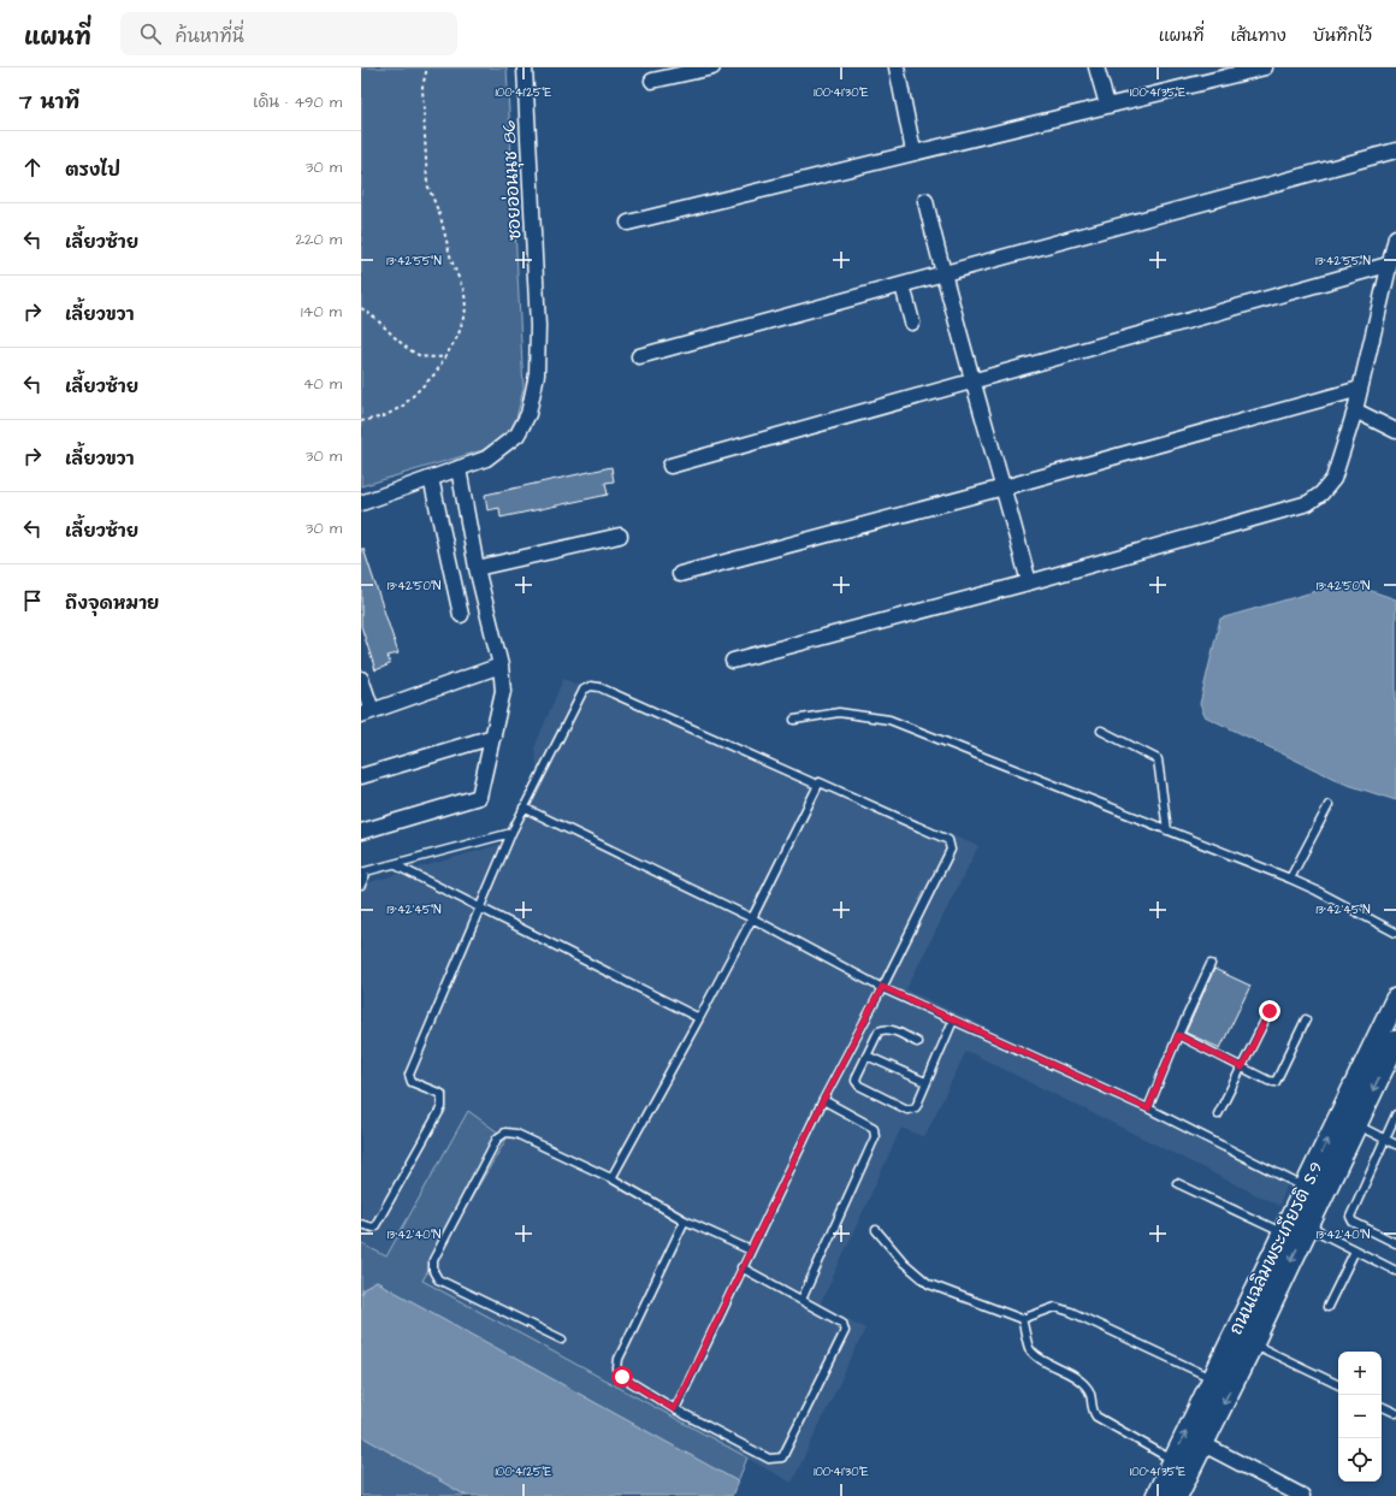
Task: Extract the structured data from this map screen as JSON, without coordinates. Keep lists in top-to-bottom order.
{
  "streets": {
    "main road": ["ถนนเฉลิมพระเกียรติ ร.9"],
    "street": ["ซอยอ่อนนุช 86"]
  },
  "page": {
    "header": "แผนที่",
    "search": "ค้นหาที่นี่",
    "nav": ["แผนที่", "เส้นทาง", "บันทึกไว้"],
    "heading": ["7 นาที", "เดิน · 490 m"],
    "list": [
      ["ตรงไป", "30 m"],
      ["เลี้ยวซ้าย", "220 m"],
      ["เลี้ยวขวา", "140 m"],
      ["เลี้ยวซ้าย", "40 m"],
      ["เลี้ยวขวา", "30 m"],
      ["เลี้ยวซ้าย", "30 m"],
      "ถึงจุดหมาย"
    ],
    "map_buttons": ["+", "−"]
  },
  "coordinates": [
    "100°41'25\"E",
    "100°41'30\"E",
    "100°41'35\"E",
    "13°42'55\"N",
    "13°42'50\"N",
    "13°42'45\"N",
    "13°42'40\"N"
  ]
}
